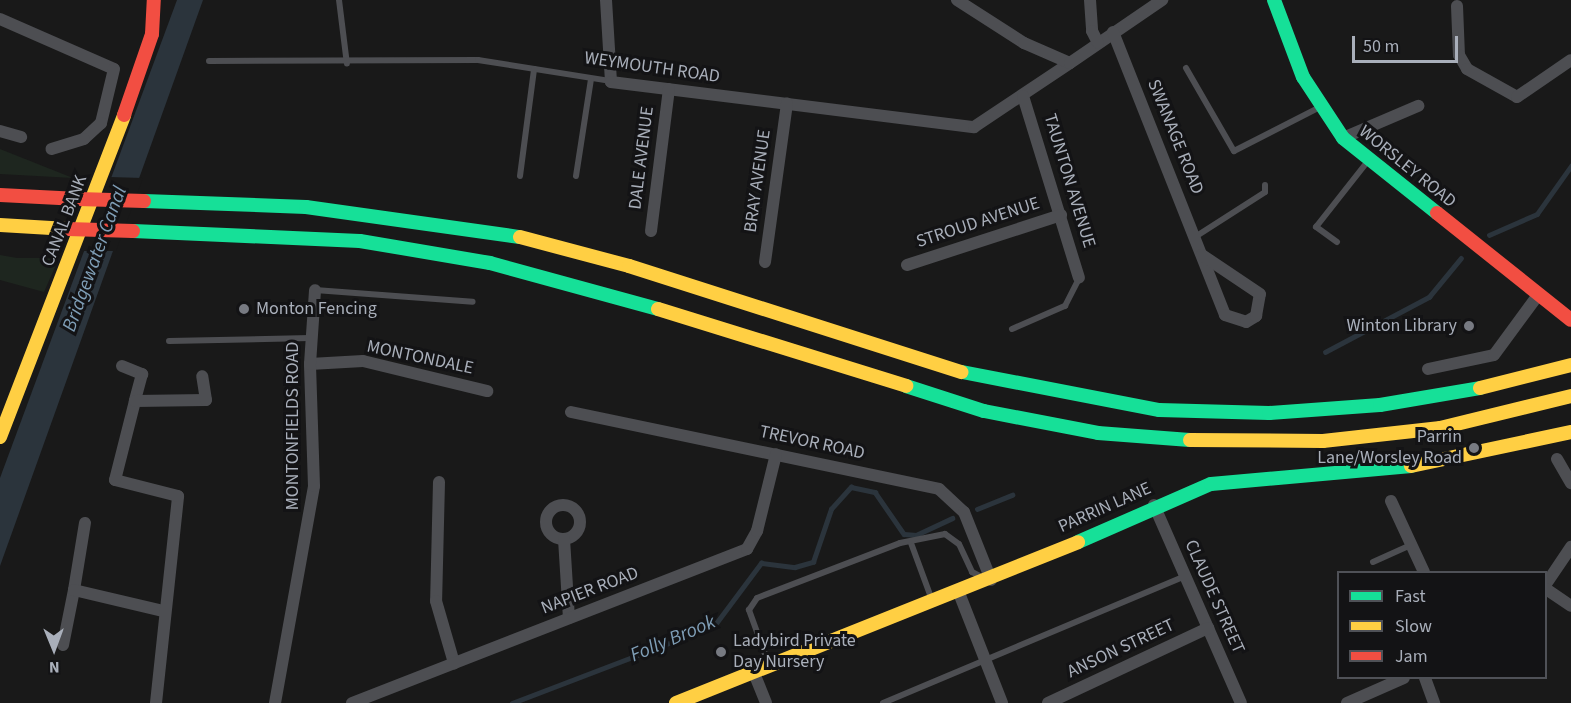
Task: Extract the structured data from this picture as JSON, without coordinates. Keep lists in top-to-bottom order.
{
  "streets": {
    "main road": ["WORSLEY ROAD", "CANAL BANK", "PARRIN LANE"],
    "street": [
      "WEYMOUTH ROAD",
      "SWANAGE ROAD",
      "DALE AVENUE",
      "BRAY AVENUE",
      "TAUNTON AVENUE",
      "STROUD AVENUE",
      "MONTONDALE",
      "MONTONFIELDS ROAD",
      "TREVOR ROAD",
      "NAPIER ROAD",
      "CLAUDE STREET",
      "ANSON STREET"
    ]
  },
  "crossings": [
    ["WEYMOUTH ROAD", "SWANAGE ROAD"],
    ["WEYMOUTH ROAD", "DALE AVENUE"],
    ["WEYMOUTH ROAD", "BRAY AVENUE"],
    ["WEYMOUTH ROAD", "TAUNTON AVENUE"],
    ["TAUNTON AVENUE", "STROUD AVENUE"],
    ["MONTONDALE", "MONTONFIELDS ROAD"],
    ["TREVOR ROAD", "PARRIN LANE"],
    ["TREVOR ROAD", "NAPIER ROAD"],
    ["PARRIN LANE", "CLAUDE STREET"],
    ["CLAUDE STREET", "ANSON STREET"]
  ],
  "water": ["Bridgewater Canal", "Folly Brook"],
  "places": [
    "Monton Fencing",
    "Winton Library",
    "Parrin Lane/Worsley Road",
    "Ladybird Private Day Nursery"
  ],
  "legend": ["Fast", "Slow", "Jam"],
  "scale_bar": "50 m",
  "north": "bottom"
}
